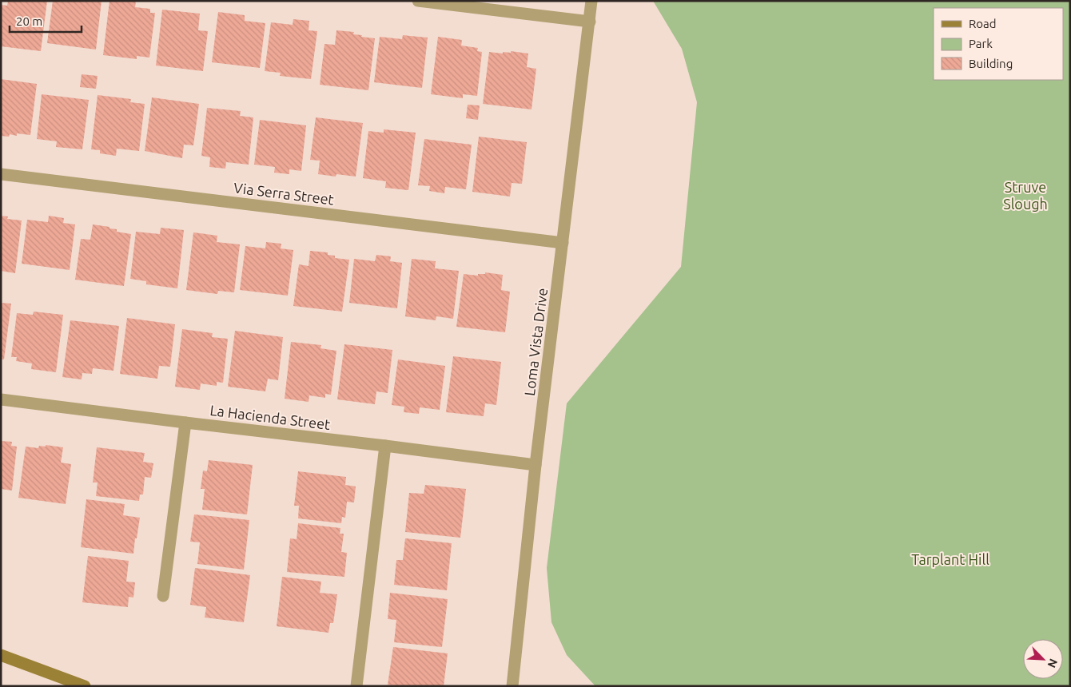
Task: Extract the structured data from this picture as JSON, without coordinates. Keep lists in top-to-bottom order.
{
  "streets": {
    "street": ["Via Serra Street", "Loma Vista Drive", "La Hacienda Street"]
  },
  "crossings": [
    ["Via Serra Street", "Loma Vista Drive"],
    ["Loma Vista Drive", "La Hacienda Street"]
  ],
  "parks": ["Struve Slough", "Tarplant Hill"],
  "legend": ["Road", "Park", "Building"],
  "scale_bar": "20 m",
  "north": "bottom right"
}
